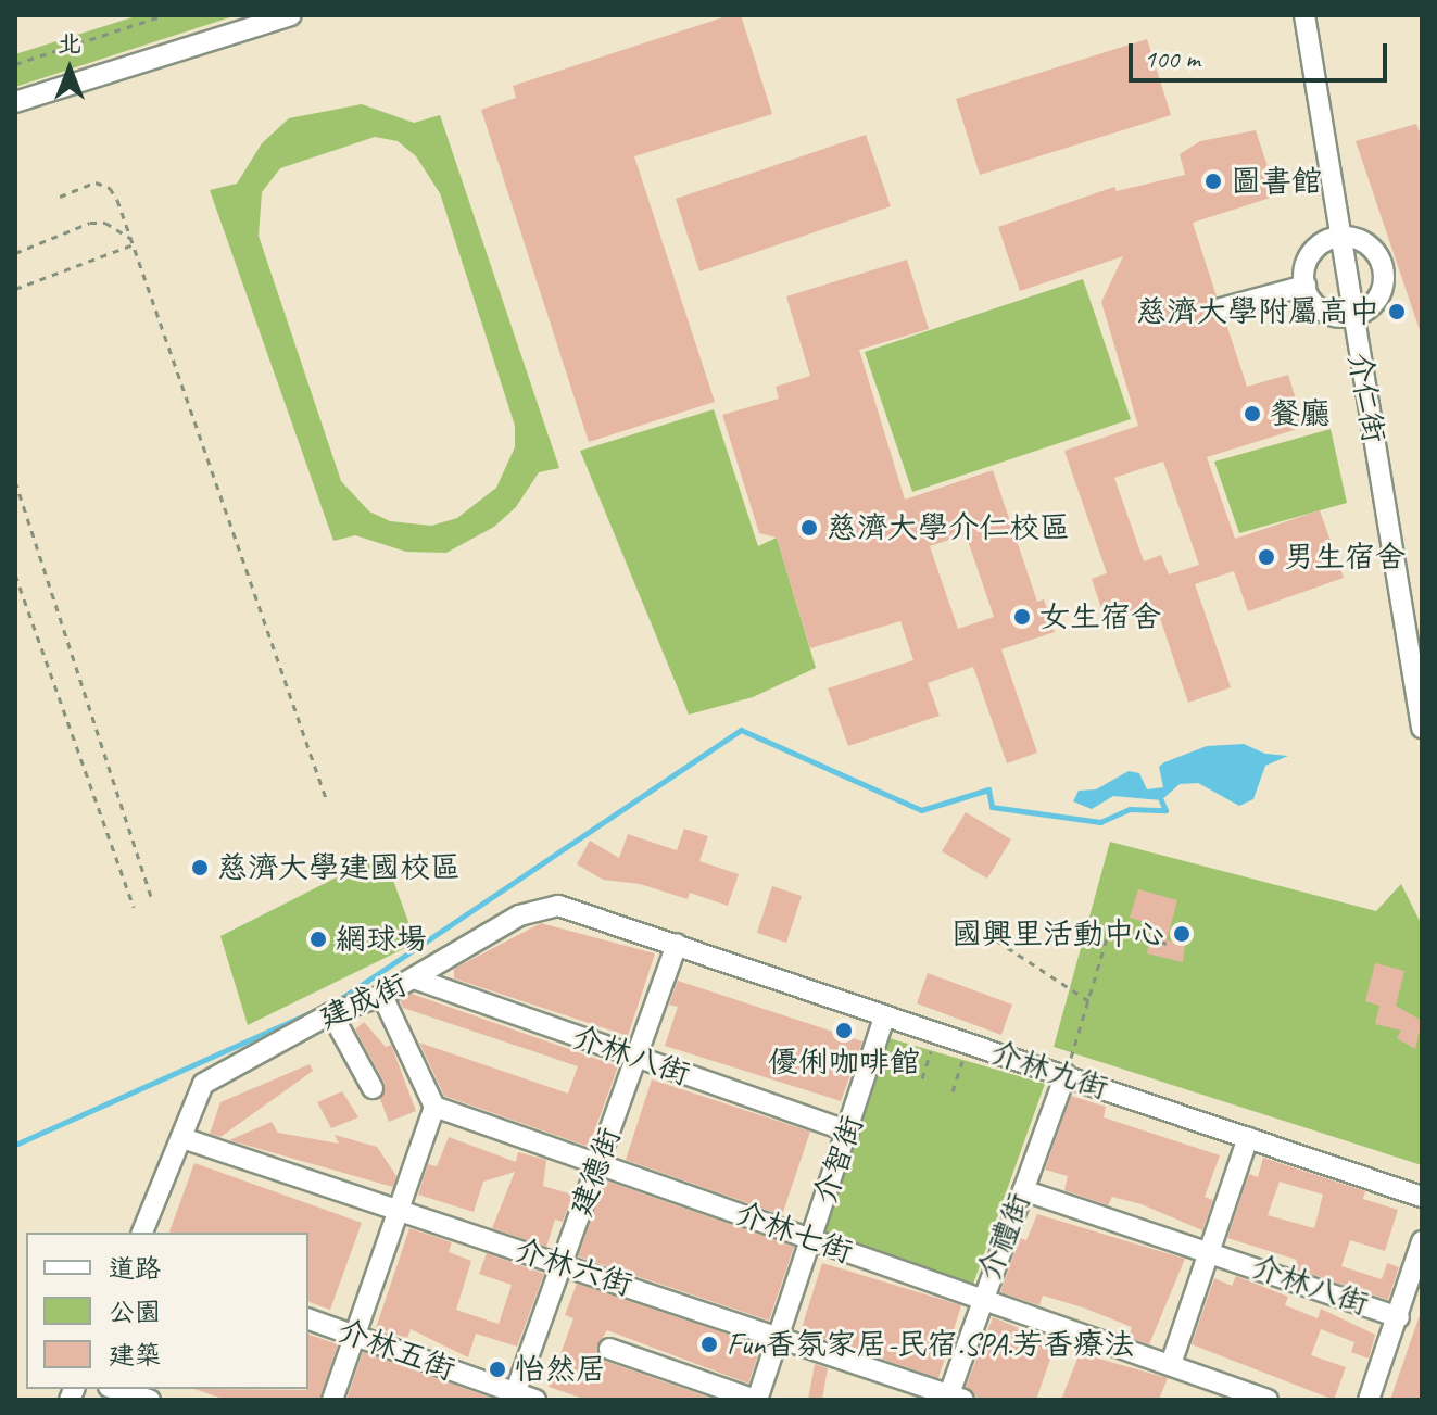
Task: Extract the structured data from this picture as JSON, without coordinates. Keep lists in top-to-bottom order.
{
  "streets": {
    "street": [
      "介仁街",
      "建成街",
      "介林八街",
      "介林九街",
      "介智街",
      "建德街",
      "介林七街",
      "介禮街",
      "介林六街",
      "介林五街"
    ]
  },
  "crossings": [
    ["建成街", "介林八街"],
    ["建成街", "介林九街"],
    ["建成街", "建德街"],
    ["建成街", "介林六街"],
    ["介林八街", "介智街"],
    ["介林八街", "建德街"],
    ["介林八街", "介禮街"],
    ["介林九街", "介智街"],
    ["介林九街", "建德街"],
    ["介林九街", "介禮街"],
    ["介智街", "介林七街"],
    ["介智街", "介林六街"],
    ["建德街", "介林七街"],
    ["建德街", "介林六街"],
    ["建德街", "介林五街"],
    ["介林七街", "介禮街"],
    ["介禮街", "介林六街"]
  ],
  "places": [
    "圖書館",
    "慈濟大學附屬高中",
    "餐廳",
    "慈濟大學介仁校區",
    "男生宿舍",
    "女生宿舍",
    "慈濟大學建國校區",
    "國興里活動中心",
    "網球場",
    "優俐咖啡館",
    "Fun香氛家居-民宿.SPA.芳香療法",
    "怡然居"
  ],
  "legend": ["道路", "公園", "建築"],
  "scale_bar": "100 m",
  "north": "top"
}
